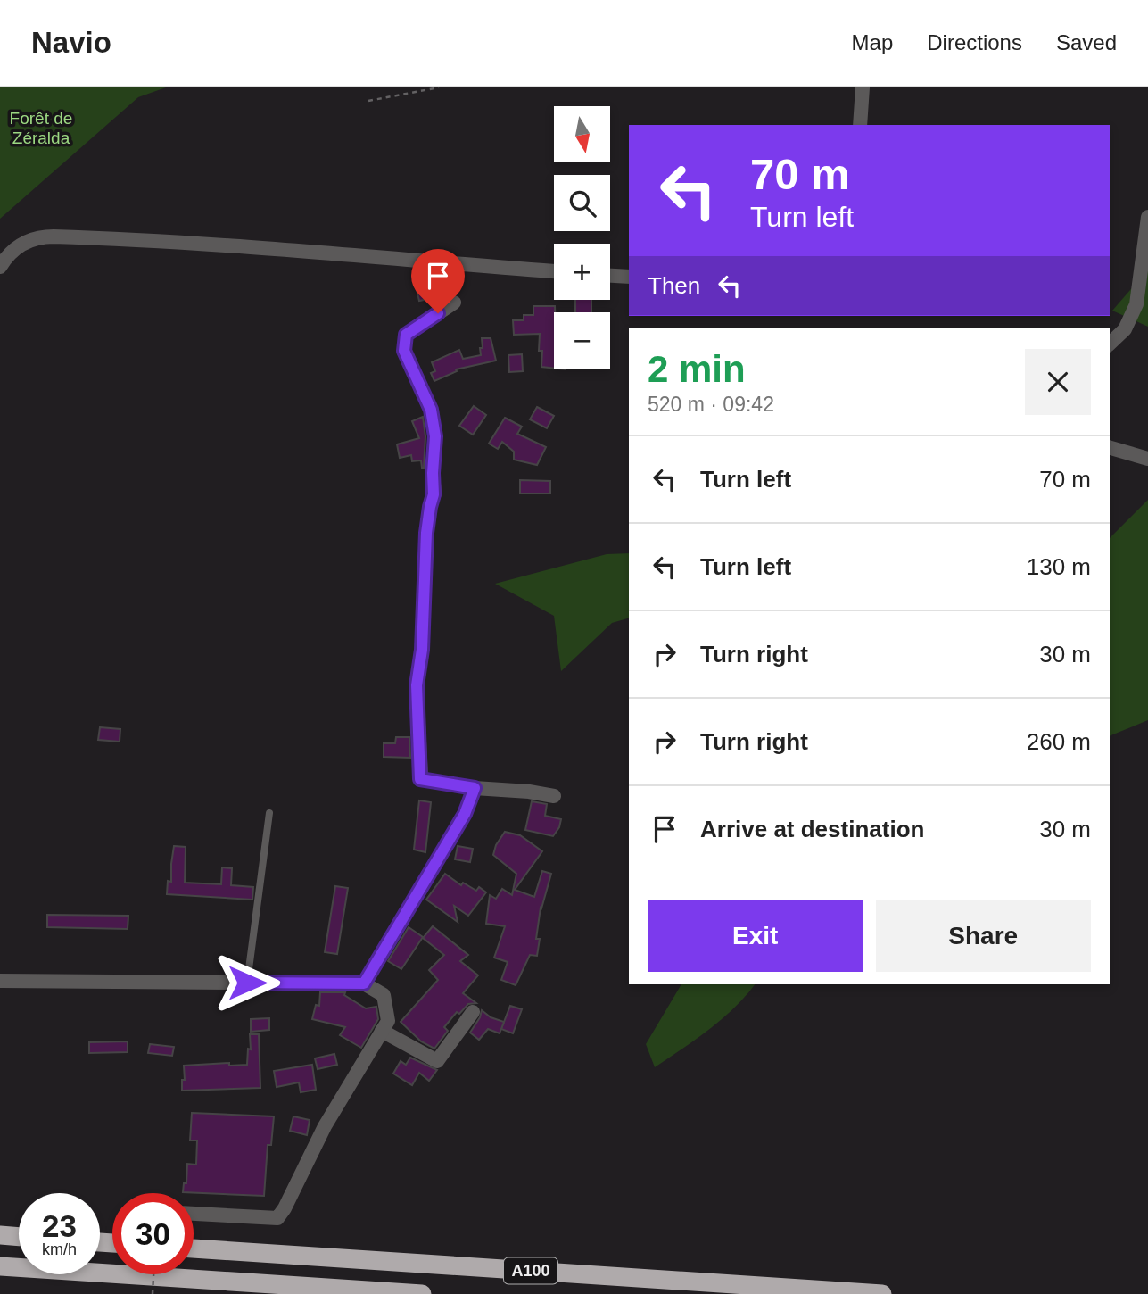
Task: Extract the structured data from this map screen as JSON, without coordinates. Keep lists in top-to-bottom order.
{
  "streets": {
    "highway": ["A100"]
  },
  "parks": ["Forêt de Zéralda"],
  "north": "bottom",
  "page": {
    "header": "Navio",
    "nav": ["Map", "Directions", "Saved"],
    "map_buttons": ["+", "−"],
    "turn": ["70 m", "Turn left"],
    "then": "Then",
    "heading": ["2 min", "520 m · 09:42"],
    "list": [
      {
        "name": "Turn left",
        "value": "70 m"
      },
      {
        "name": "Turn left",
        "value": "130 m"
      },
      {
        "name": "Turn right",
        "value": "30 m"
      },
      {
        "name": "Turn right",
        "value": "260 m"
      },
      {
        "name": "Arrive at destination",
        "value": "30 m"
      }
    ],
    "buttons": ["Exit", "Share"],
    "speed": "23 km/h",
    "limit": "30"
  }
}
